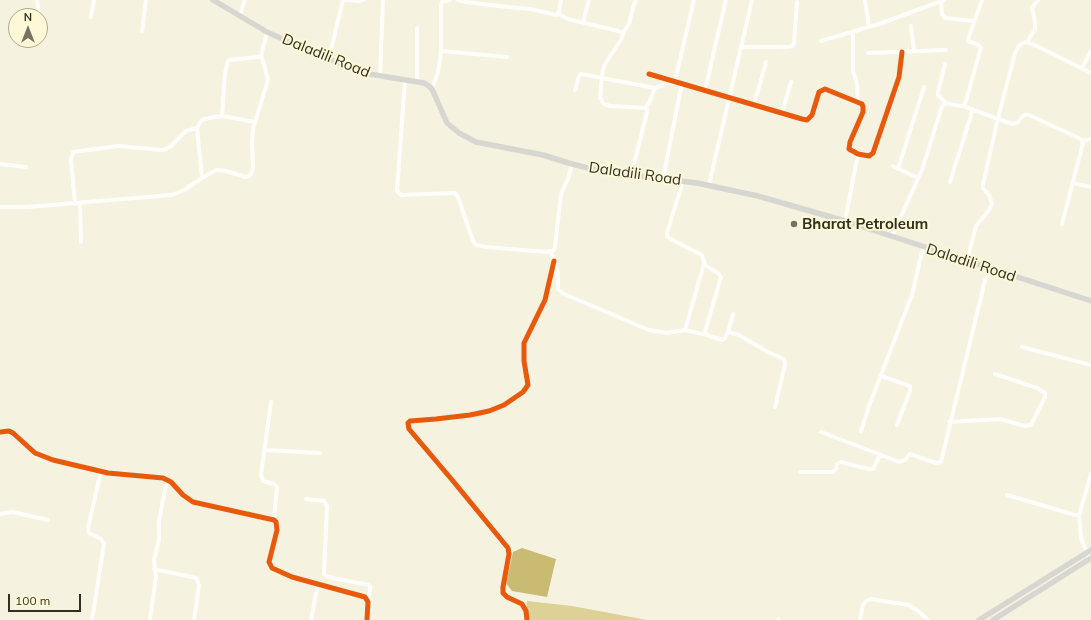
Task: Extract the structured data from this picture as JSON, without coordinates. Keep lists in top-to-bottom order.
{
  "streets": {
    "main road": ["Daladili Road"]
  },
  "places": ["Bharat Petroleum"],
  "scale_bar": "100 m",
  "north": "top"
}
